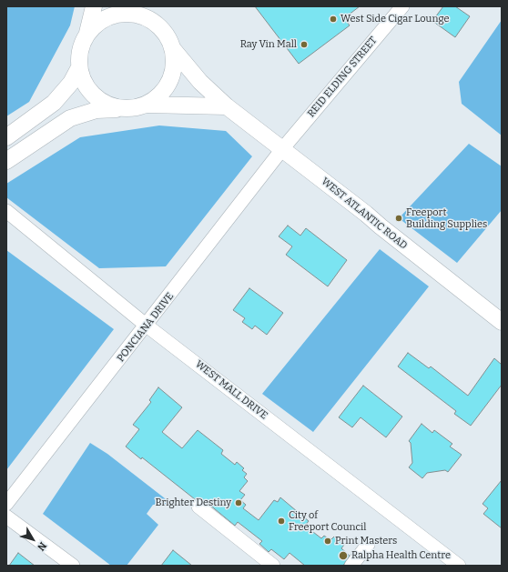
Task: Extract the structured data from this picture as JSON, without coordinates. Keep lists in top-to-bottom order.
{
  "streets": {
    "main road": ["WEST ATLANTIC ROAD"],
    "street": ["REID ELDING STREET", "PONCIANA DRIVE", "WEST MALL DRIVE"]
  },
  "crossings": [
    ["REID ELDING STREET", "WEST ATLANTIC ROAD"],
    ["REID ELDING STREET", "PONCIANA DRIVE"],
    ["WEST ATLANTIC ROAD", "PONCIANA DRIVE"],
    ["PONCIANA DRIVE", "WEST MALL DRIVE"]
  ],
  "places": [
    "West Side Cigar Lounge",
    "Ray Vin Mall",
    "Freeport Building Supplies",
    "Brighter Destiny",
    "City of Freeport Council",
    "Print Masters",
    "Ralpha Health Centre"
  ],
  "north": "bottom right"
}
